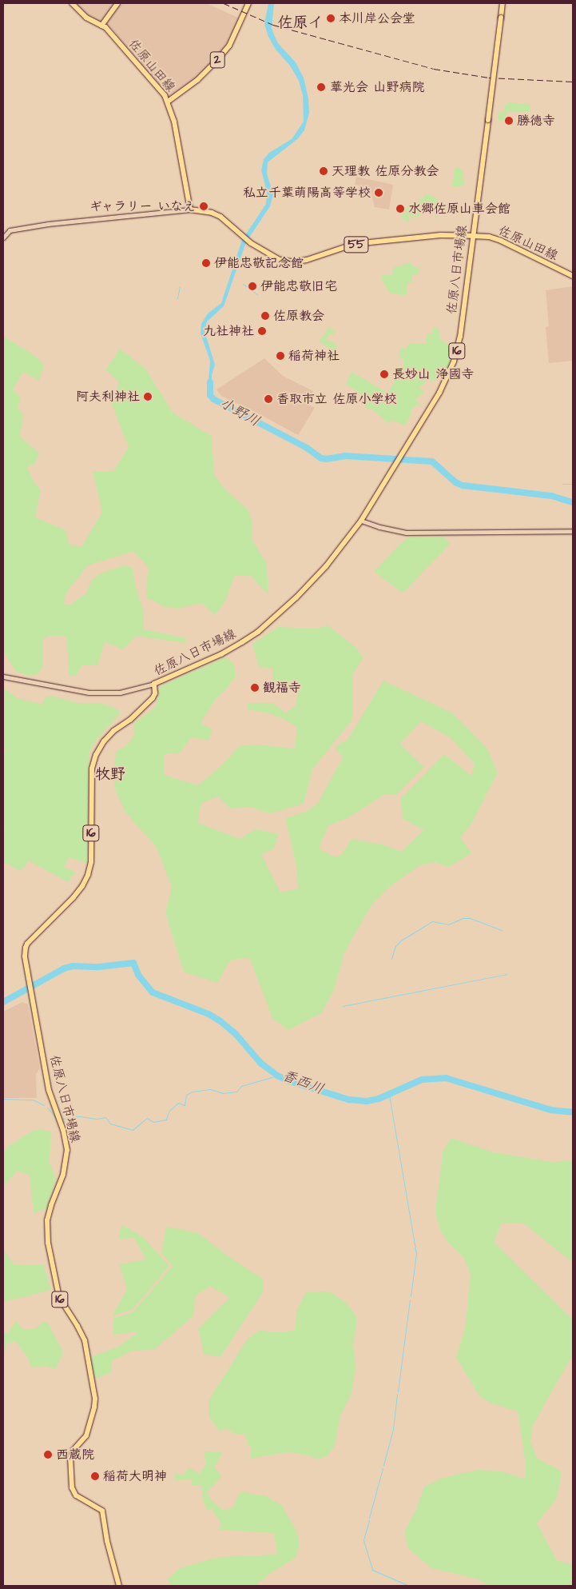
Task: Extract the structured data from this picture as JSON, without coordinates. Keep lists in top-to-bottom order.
{
  "streets": {
    "main road": [
      "2",
      "佐原山田線",
      "55",
      "佐原八日市場線",
      "16"
    ]
  },
  "crossings": [
    ["2", "佐原山田線"],
    ["佐原山田線", "55"],
    ["佐原山田線", "佐原八日市場線"],
    ["55", "佐原八日市場線"]
  ],
  "districts": ["佐原イ", "牧野"],
  "water": ["小野川", "香西川"],
  "places": [
    "本川岸公会堂",
    "華光会 山野病院",
    "勝徳寺",
    "天理教 佐原分教会",
    "私立千葉萌陽高等学校",
    "ギャラリー いなえ",
    "水郷佐原山車会館",
    "伊能忠敬記念館",
    "伊能忠敬旧宅",
    "佐原教会",
    "九社神社",
    "稲荷神社",
    "長妙山 浄國寺",
    "阿夫利神社",
    "香取市立 佐原小学校",
    "観福寺",
    "西蔵院",
    "稲荷大明神"
  ]
}
